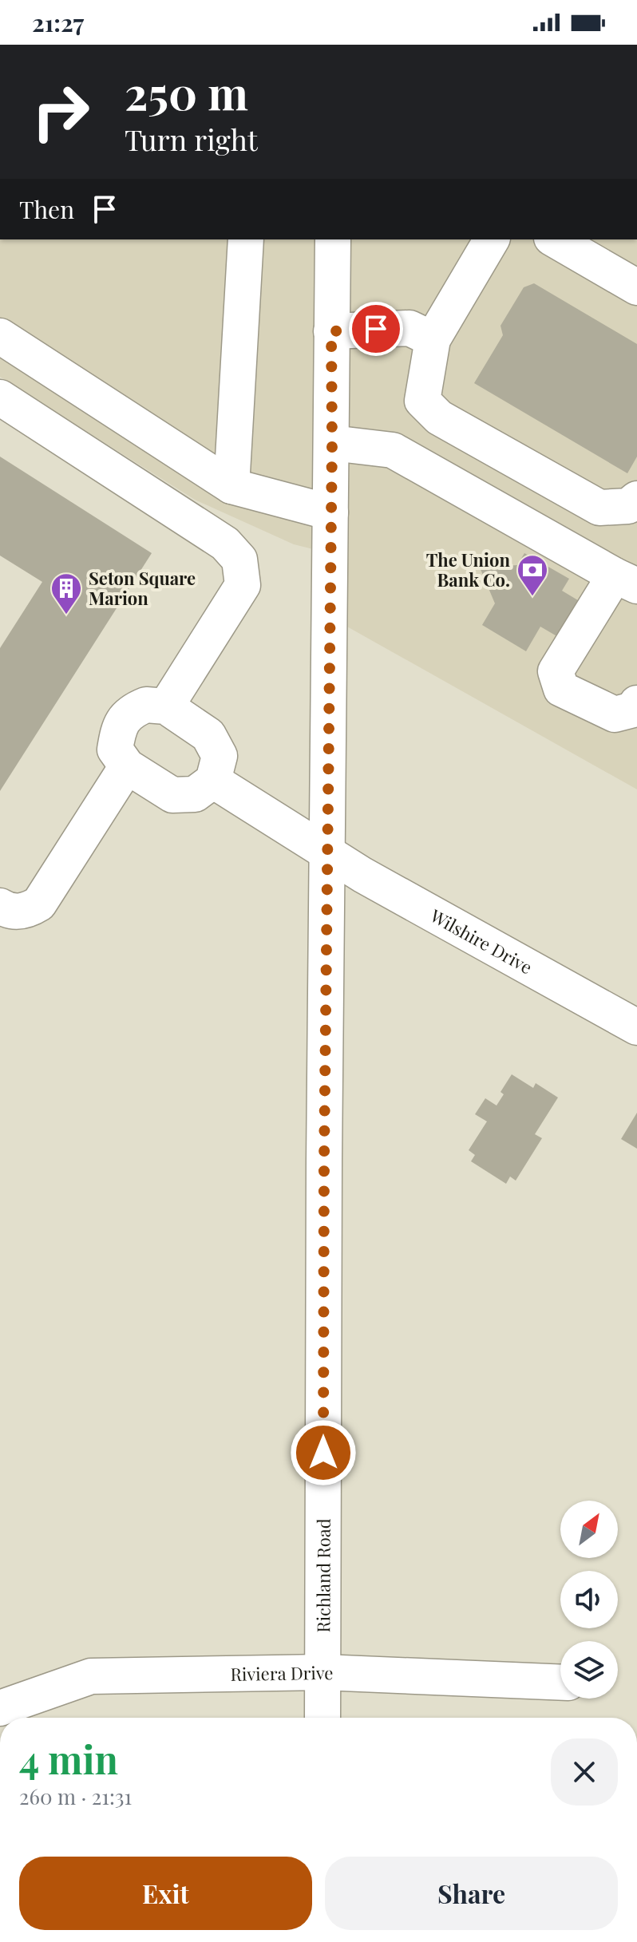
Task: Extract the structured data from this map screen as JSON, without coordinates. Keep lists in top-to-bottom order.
{
  "streets": {
    "main road": ["Wilshire Drive", "Richland Road", "Riviera Drive"]
  },
  "crossings": [
    ["Wilshire Drive", "Richland Road"],
    ["Richland Road", "Riviera Drive"]
  ],
  "places": {
    "bank": ["The Union Bank Co."],
    "building": ["Seton Square Marion"]
  },
  "north": "top right",
  "page": {
    "status": "21:27",
    "turn": ["250 m", "Turn right"],
    "then": "Then",
    "heading": ["4 min", "260 m · 21:31"],
    "buttons": ["Exit", "Share"]
  }
}
